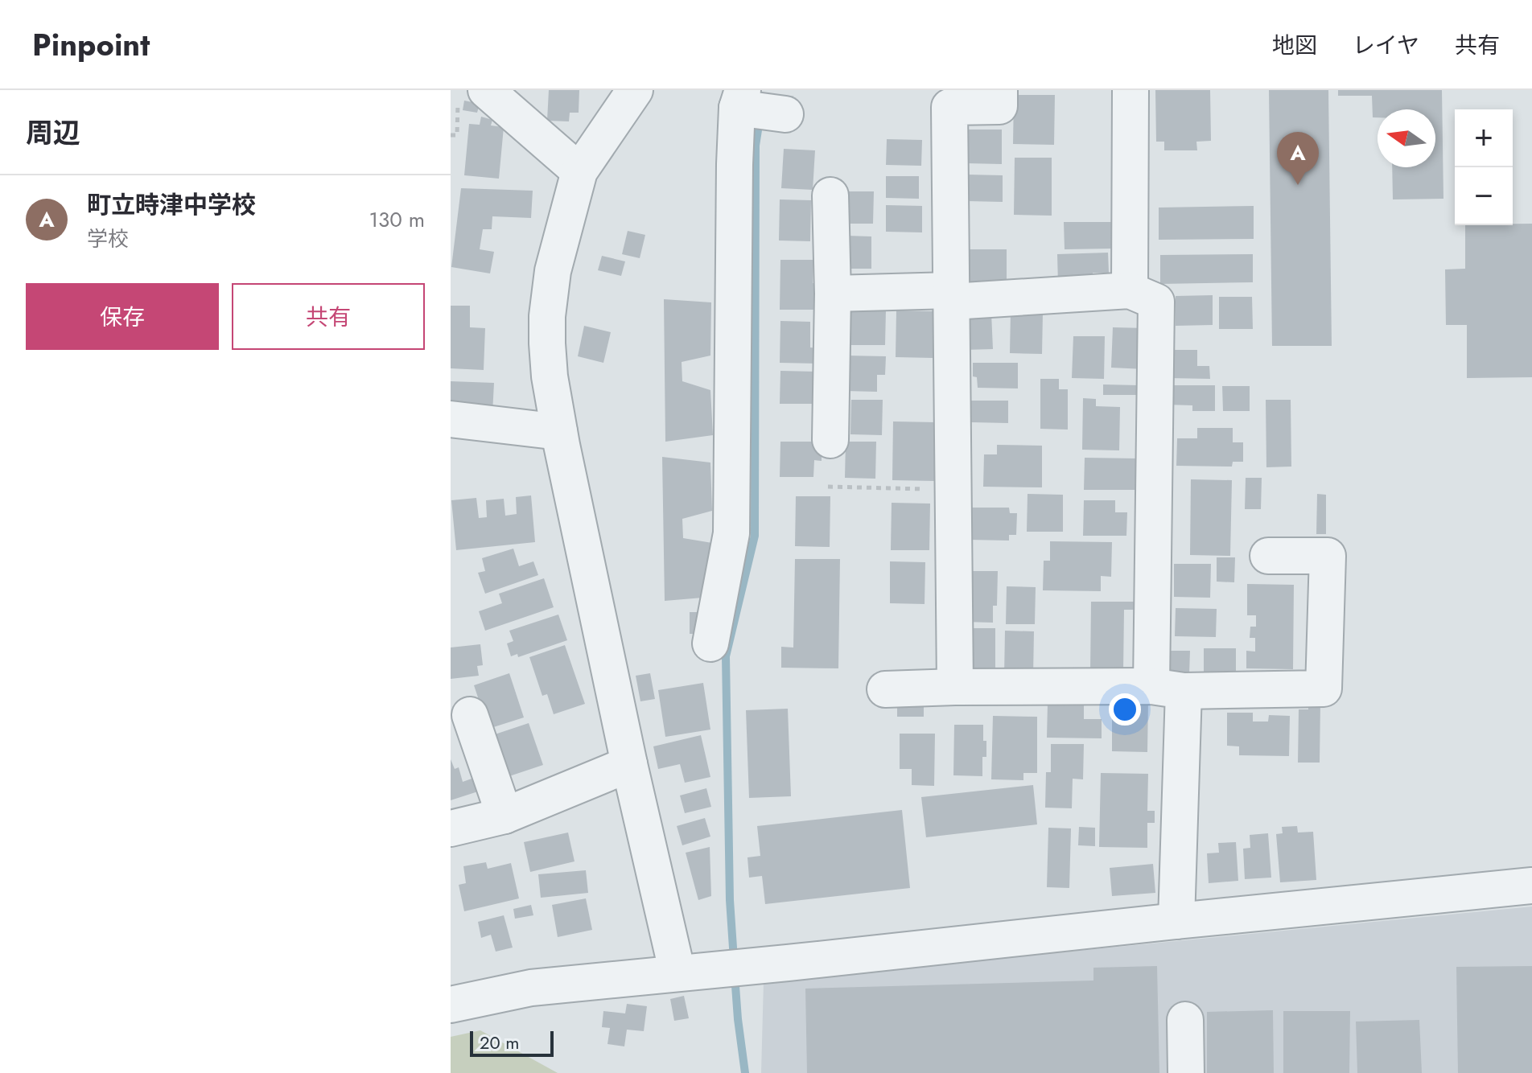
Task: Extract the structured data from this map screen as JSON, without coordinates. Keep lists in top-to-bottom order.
{
  "scale_bar": "20 m",
  "north": "left",
  "page": {
    "header": "Pinpoint",
    "nav": ["地図", "レイヤ", "共有"],
    "heading": "周辺",
    "map_buttons": ["+", "−"],
    "pins": "A",
    "list": [
      {
        "mark": "A",
        "name": "町立時津中学校",
        "note": "学校",
        "value": "130 m"
      }
    ],
    "buttons": ["保存", "共有"],
    "scale": "20 m"
  }
}
